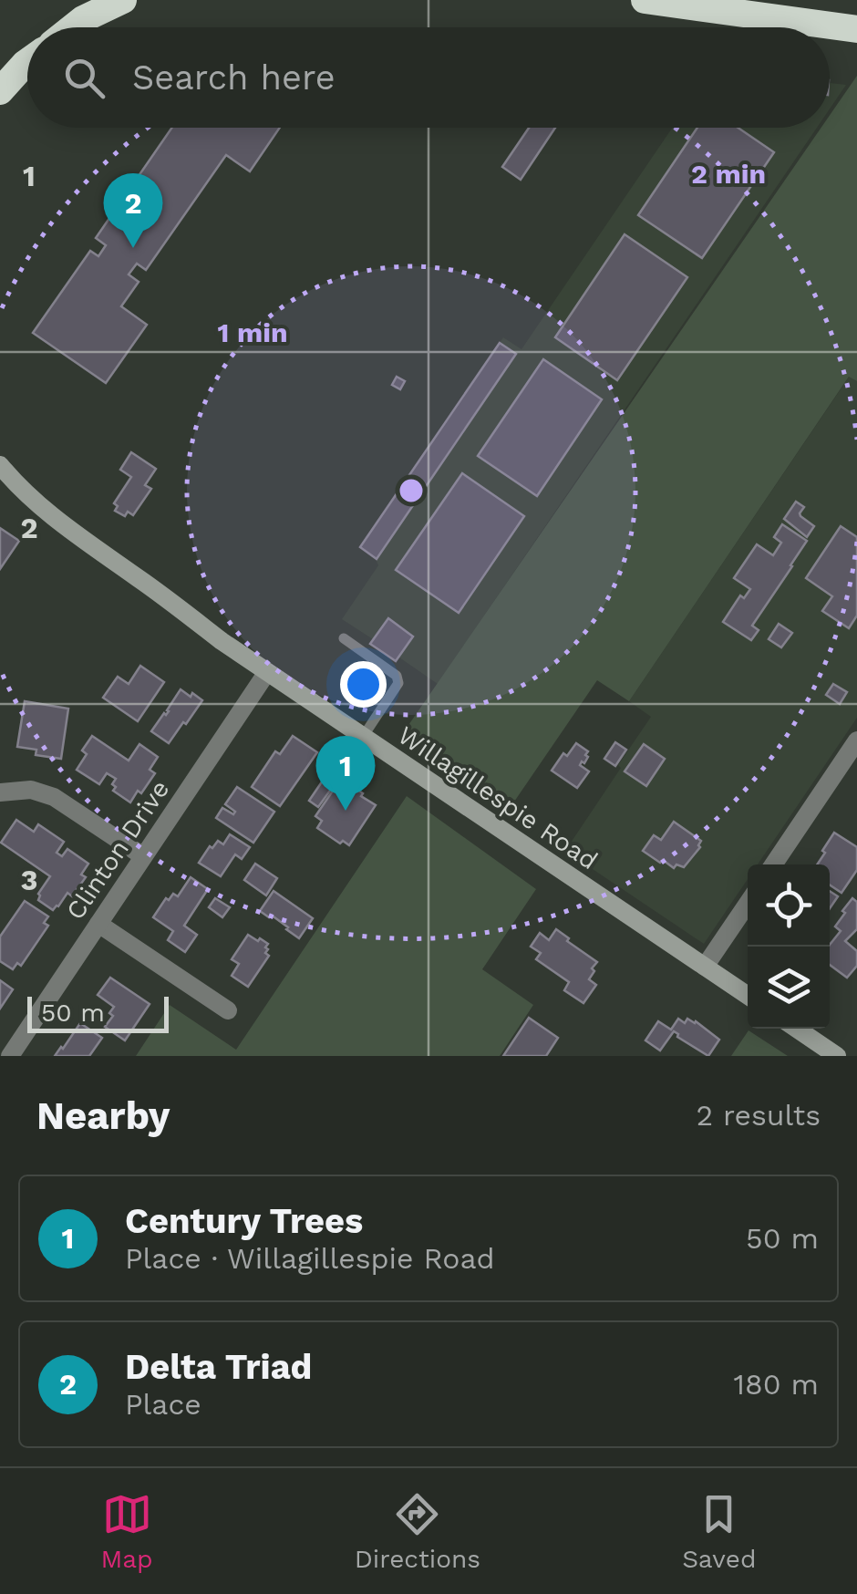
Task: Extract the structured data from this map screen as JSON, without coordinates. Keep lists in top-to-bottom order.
{
  "streets": {
    "main road": ["Willagillespie Road"],
    "street": ["Clinton Drive"]
  },
  "crossings": [
    ["Willagillespie Road", "Clinton Drive"]
  ],
  "scale_bar": "50 m",
  "page": {
    "search": "Search here",
    "pins": ["2", "1"],
    "scale": "50 m",
    "heading": ["Nearby", "2 results"],
    "list": [
      {
        "mark": "1",
        "name": "Century Trees",
        "note": "Place · Willagillespie Road",
        "value": "50 m"
      },
      {
        "mark": "2",
        "name": "Delta Triad",
        "note": "Place",
        "value": "180 m"
      }
    ],
    "nav": ["Map", "Directions", "Saved"]
  },
  "grid": {
    "rows": ["1", "2", "3"]
  },
  "rings": ["2 min", "1 min"]
}
